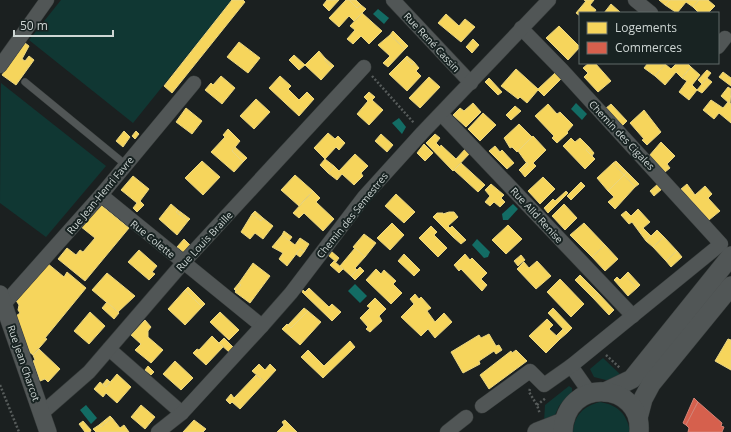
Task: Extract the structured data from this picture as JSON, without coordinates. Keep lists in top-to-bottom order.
{
  "streets": {
    "street": [
      "Rue René Cassin",
      "Chemin des Cigales",
      "Rue Jean-Henri Favre",
      "Chemin des Semestres",
      "Rue Alld Renise",
      "Rue Colette",
      "Rue Louis Braille",
      "Rue Jean Charcot"
    ]
  },
  "crossings": [
    ["Rue René Cassin", "Chemin des Semestres"],
    ["Chemin des Cigales", "Chemin des Semestres"],
    ["Rue Jean-Henri Favre", "Rue Colette"],
    ["Rue Jean-Henri Favre", "Rue Jean Charcot"],
    ["Chemin des Semestres", "Rue Alld Renise"],
    ["Chemin des Semestres", "Rue Colette"],
    ["Rue Colette", "Rue Louis Braille"],
    ["Rue Louis Braille", "Rue Jean Charcot"]
  ],
  "legend": ["Logements", "Commerces"],
  "scale_bar": "50 m"
}
